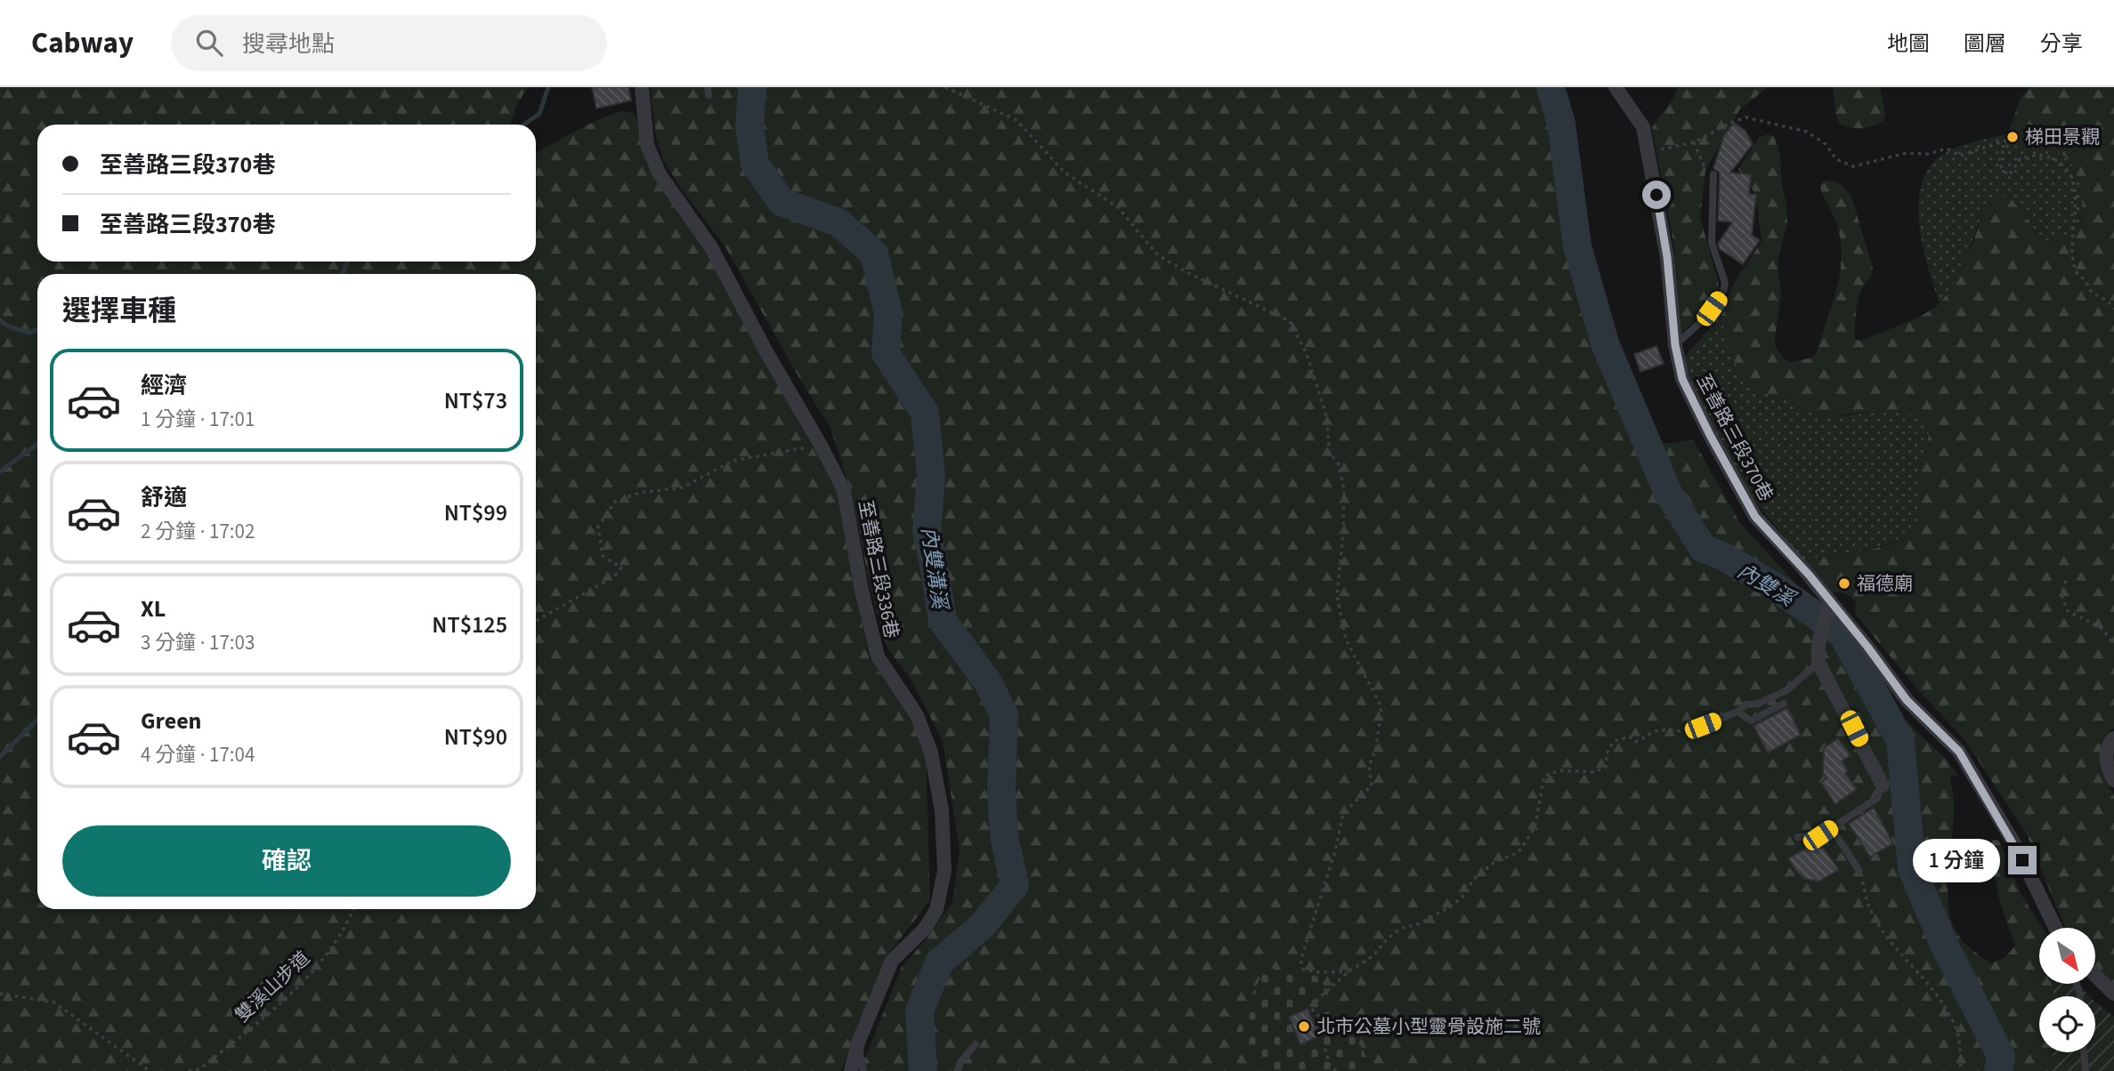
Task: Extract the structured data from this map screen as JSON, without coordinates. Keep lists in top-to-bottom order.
{
  "streets": {
    "street": ["至善路三段370巷", "至善路三段336巷"],
    "path": ["雙溪山步道"]
  },
  "water": ["內雙溝溪", "內雙溪"],
  "places": ["梯田景觀", "福德廟", "北市公墓小型靈骨設施二號"],
  "north": "bottom right",
  "page": {
    "header": "Cabway",
    "search": "搜尋地點",
    "nav": ["地圖", "圖層", "分享"],
    "banner": ["至善路三段370巷", "至善路三段370巷"],
    "heading": "選擇車種",
    "list": [
      {
        "name": "經濟",
        "note": "1 分鐘 · 17:01",
        "value": "NT$73"
      },
      {
        "name": "舒適",
        "note": "2 分鐘 · 17:02",
        "value": "NT$99"
      },
      {
        "name": "XL",
        "note": "3 分鐘 · 17:03",
        "value": "NT$125"
      },
      {
        "name": "Green",
        "note": "4 分鐘 · 17:04",
        "value": "NT$90"
      }
    ],
    "buttons": "確認",
    "bubble": "1 分鐘"
  }
}
